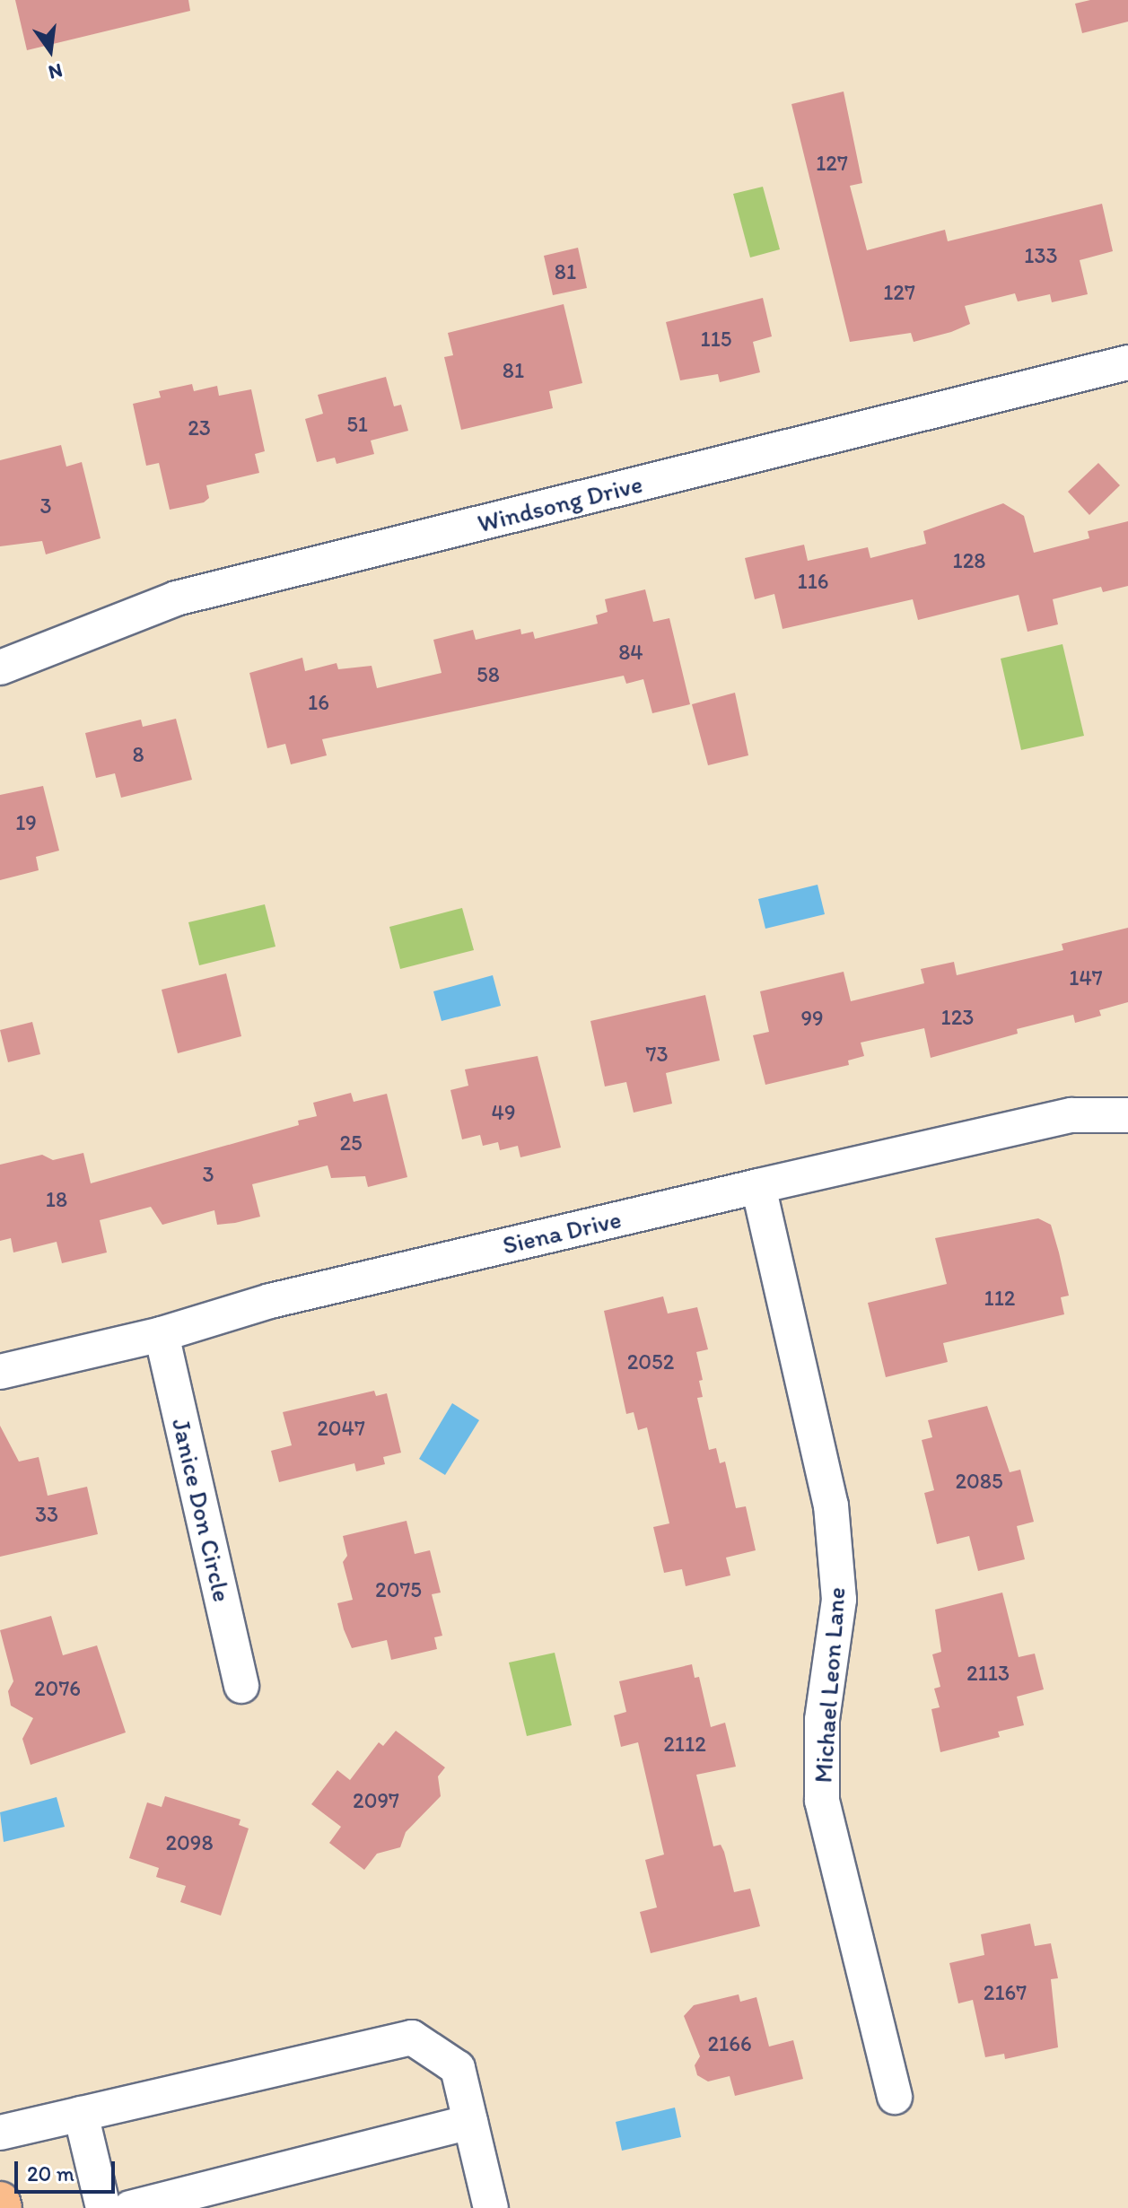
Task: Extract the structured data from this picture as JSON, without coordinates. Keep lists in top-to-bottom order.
{
  "streets": {
    "street": [
      "Windsong Drive",
      "Siena Drive",
      "Janice Don Circle",
      "Michael Leon Lane"
    ]
  },
  "crossings": [
    ["Siena Drive", "Janice Don Circle"],
    ["Siena Drive", "Michael Leon Lane"]
  ],
  "house_numbers": [
    "127",
    "133",
    "81",
    "127",
    "115",
    "81",
    "51",
    "23",
    "3",
    "128",
    "116",
    "84",
    "58",
    "16",
    "8",
    "19",
    "147",
    "123",
    "99",
    "73",
    "49",
    "25",
    "3",
    "18",
    "112",
    "2052",
    "2047",
    "2085",
    "33",
    "2075",
    "2113",
    "2076",
    "2112",
    "2097",
    "2098",
    "2167",
    "2166"
  ],
  "scale_bar": "20 m",
  "north": "bottom"
}
